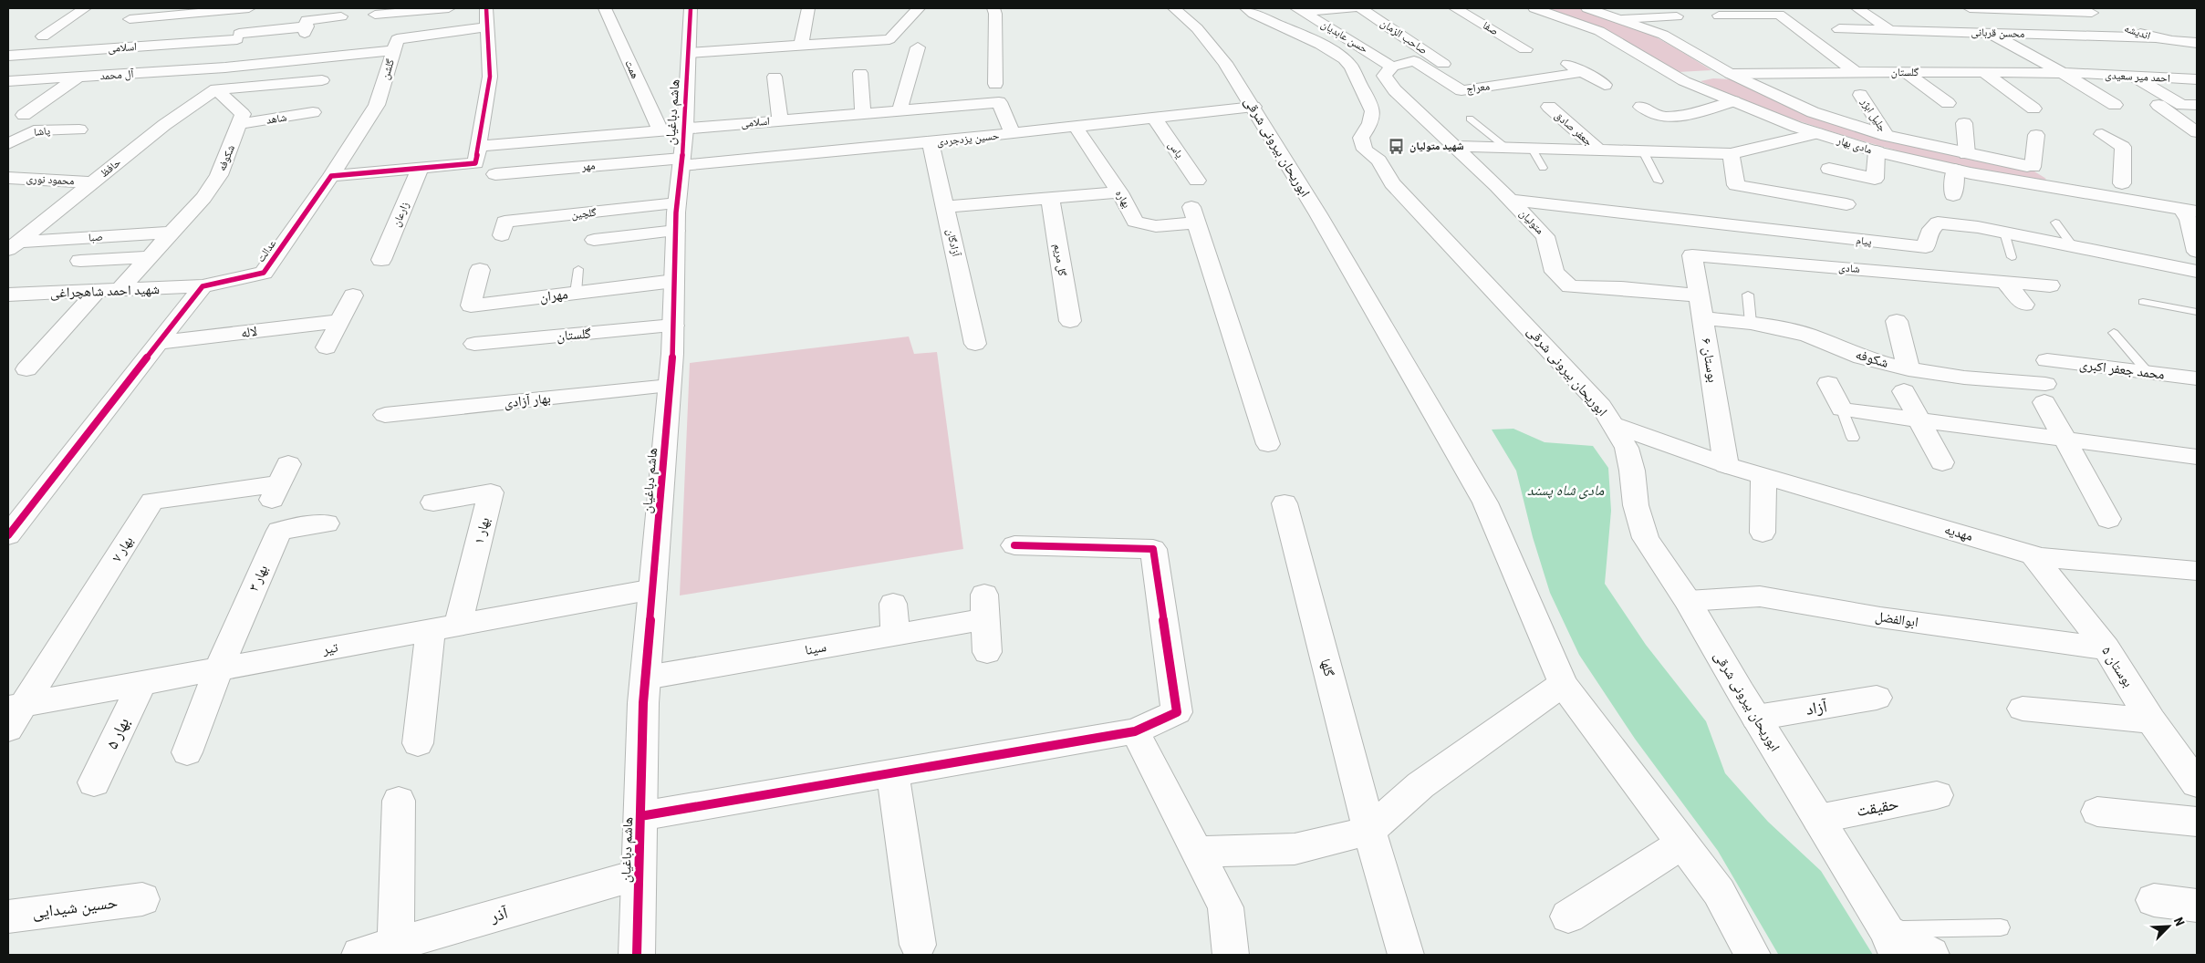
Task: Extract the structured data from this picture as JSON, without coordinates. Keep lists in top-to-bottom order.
{
  "streets": {
    "street": [
      "صفا",
      "اندیشه",
      "محسن قربانی",
      "حسن عابدیان",
      "صاحب الزمان",
      "اسلامی",
      "گلشن",
      "همت",
      "گلستان",
      "آل محمد",
      "احمد میر سعیدی",
      "معراج",
      "هاشم دباغیان",
      "جلیل ابژر",
      "شاهد",
      "جعفر صادق",
      "پاشا",
      "حسین یزدجردی",
      "مادی بهار",
      "ابوریحان بیرونی شرقی",
      "یاس",
      "شکوفه",
      "مهر",
      "حافظ",
      "محمود نوری",
      "بهاره",
      "گلچین",
      "زارعان",
      "متولیان",
      "صبا",
      "پیام",
      "آزادگان",
      "عدالت",
      "گل مریم",
      "شادی",
      "شهید احمد شاهچراغی",
      "مهران",
      "لاله",
      "بوستان ۶",
      "محمد جعفر اکبری",
      "بهار آزادی",
      "بهار ۱",
      "مهدیه",
      "بهار ۷",
      "بهار ۳",
      "ابوالفضل",
      "تیر",
      "سینا",
      "بوستان ۵",
      "گلها",
      "آزاد",
      "بهار ۵",
      "حقیقت",
      "حسین شیدایی",
      "آذر"
    ]
  },
  "crossings": [
    ["اندیشه", "محسن قربانی"],
    ["حسن عابدیان", "معراج"],
    ["حسن عابدیان", "متولیان"],
    ["اسلامی", "همت"],
    ["اسلامی", "هاشم دباغیان"],
    ["اسلامی", "حسین یزدجردی"],
    ["گلشن", "آل محمد"],
    ["گلشن", "عدالت"],
    ["گلستان", "احمد میر سعیدی"],
    ["گلستان", "هاشم دباغیان"],
    ["گلستان", "مادی بهار"],
    ["معراج", "متولیان"],
    ["هاشم دباغیان", "حسین یزدجردی"],
    ["هاشم دباغیان", "مهر"],
    ["هاشم دباغیان", "گلچین"],
    ["هاشم دباغیان", "مهران"],
    ["هاشم دباغیان", "بهار آزادی"],
    ["هاشم دباغیان", "تیر"],
    ["هاشم دباغیان", "سینا"],
    ["هاشم دباغیان", "آذر"],
    ["جلیل ابژر", "مادی بهار"],
    ["شاهد", "شکوفه"],
    ["حسین یزدجردی", "ابوریحان بیرونی شرقی"],
    ["حسین یزدجردی", "یاس"],
    ["حسین یزدجردی", "مهر"],
    ["حسین یزدجردی", "بهاره"],
    ["حسین یزدجردی", "آزادگان"],
    ["ابوریحان بیرونی شرقی", "مهدیه"],
    ["ابوریحان بیرونی شرقی", "ابوالفضل"],
    ["ابوریحان بیرونی شرقی", "آزاد"],
    ["ابوریحان بیرونی شرقی", "حقیقت"],
    ["شکوفه", "صبا"],
    ["شکوفه", "شهید احمد شاهچراغی"],
    ["شکوفه", "بوستان ۶"],
    ["حافظ", "محمود نوری"],
    ["حافظ", "صبا"],
    ["متولیان", "پیام"],
    ["متولیان", "بوستان ۶"],
    ["عدالت", "شهید احمد شاهچراغی"],
    ["شادی", "بوستان ۶"],
    ["بوستان ۶", "مهدیه"],
    ["بهار ۱", "تیر"],
    ["مهدیه", "بوستان ۵"],
    ["بهار ۷", "تیر"],
    ["بهار ۳", "تیر"],
    ["ابوالفضل", "بوستان ۵"],
    ["تیر", "بهار ۵"]
  ],
  "water": ["مادی شاه پسند"],
  "places": {
    "bus stop": ["شهید متولیان"]
  },
  "north": "top right"
}
